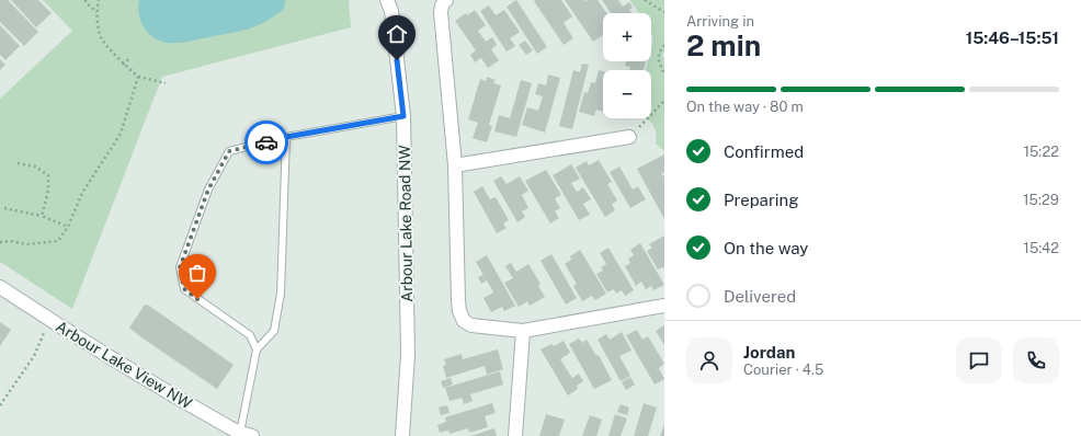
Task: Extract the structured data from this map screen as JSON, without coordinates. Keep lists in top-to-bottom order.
{
  "streets": {
    "street": ["Arbour Lake Road NW", "Arbour Lake View NW"]
  },
  "page": {
    "heading": ["2 min", "Arriving in", "15:46–15:51"],
    "panel": ["Jordan", "Courier · 4.5"],
    "map_buttons": ["+", "−"],
    "bar": "On the way · 80 m",
    "list": [
      ["Confirmed", "15:22"],
      ["Preparing", "15:29"],
      ["On the way", "15:42"],
      "Delivered"
    ]
  }
}
